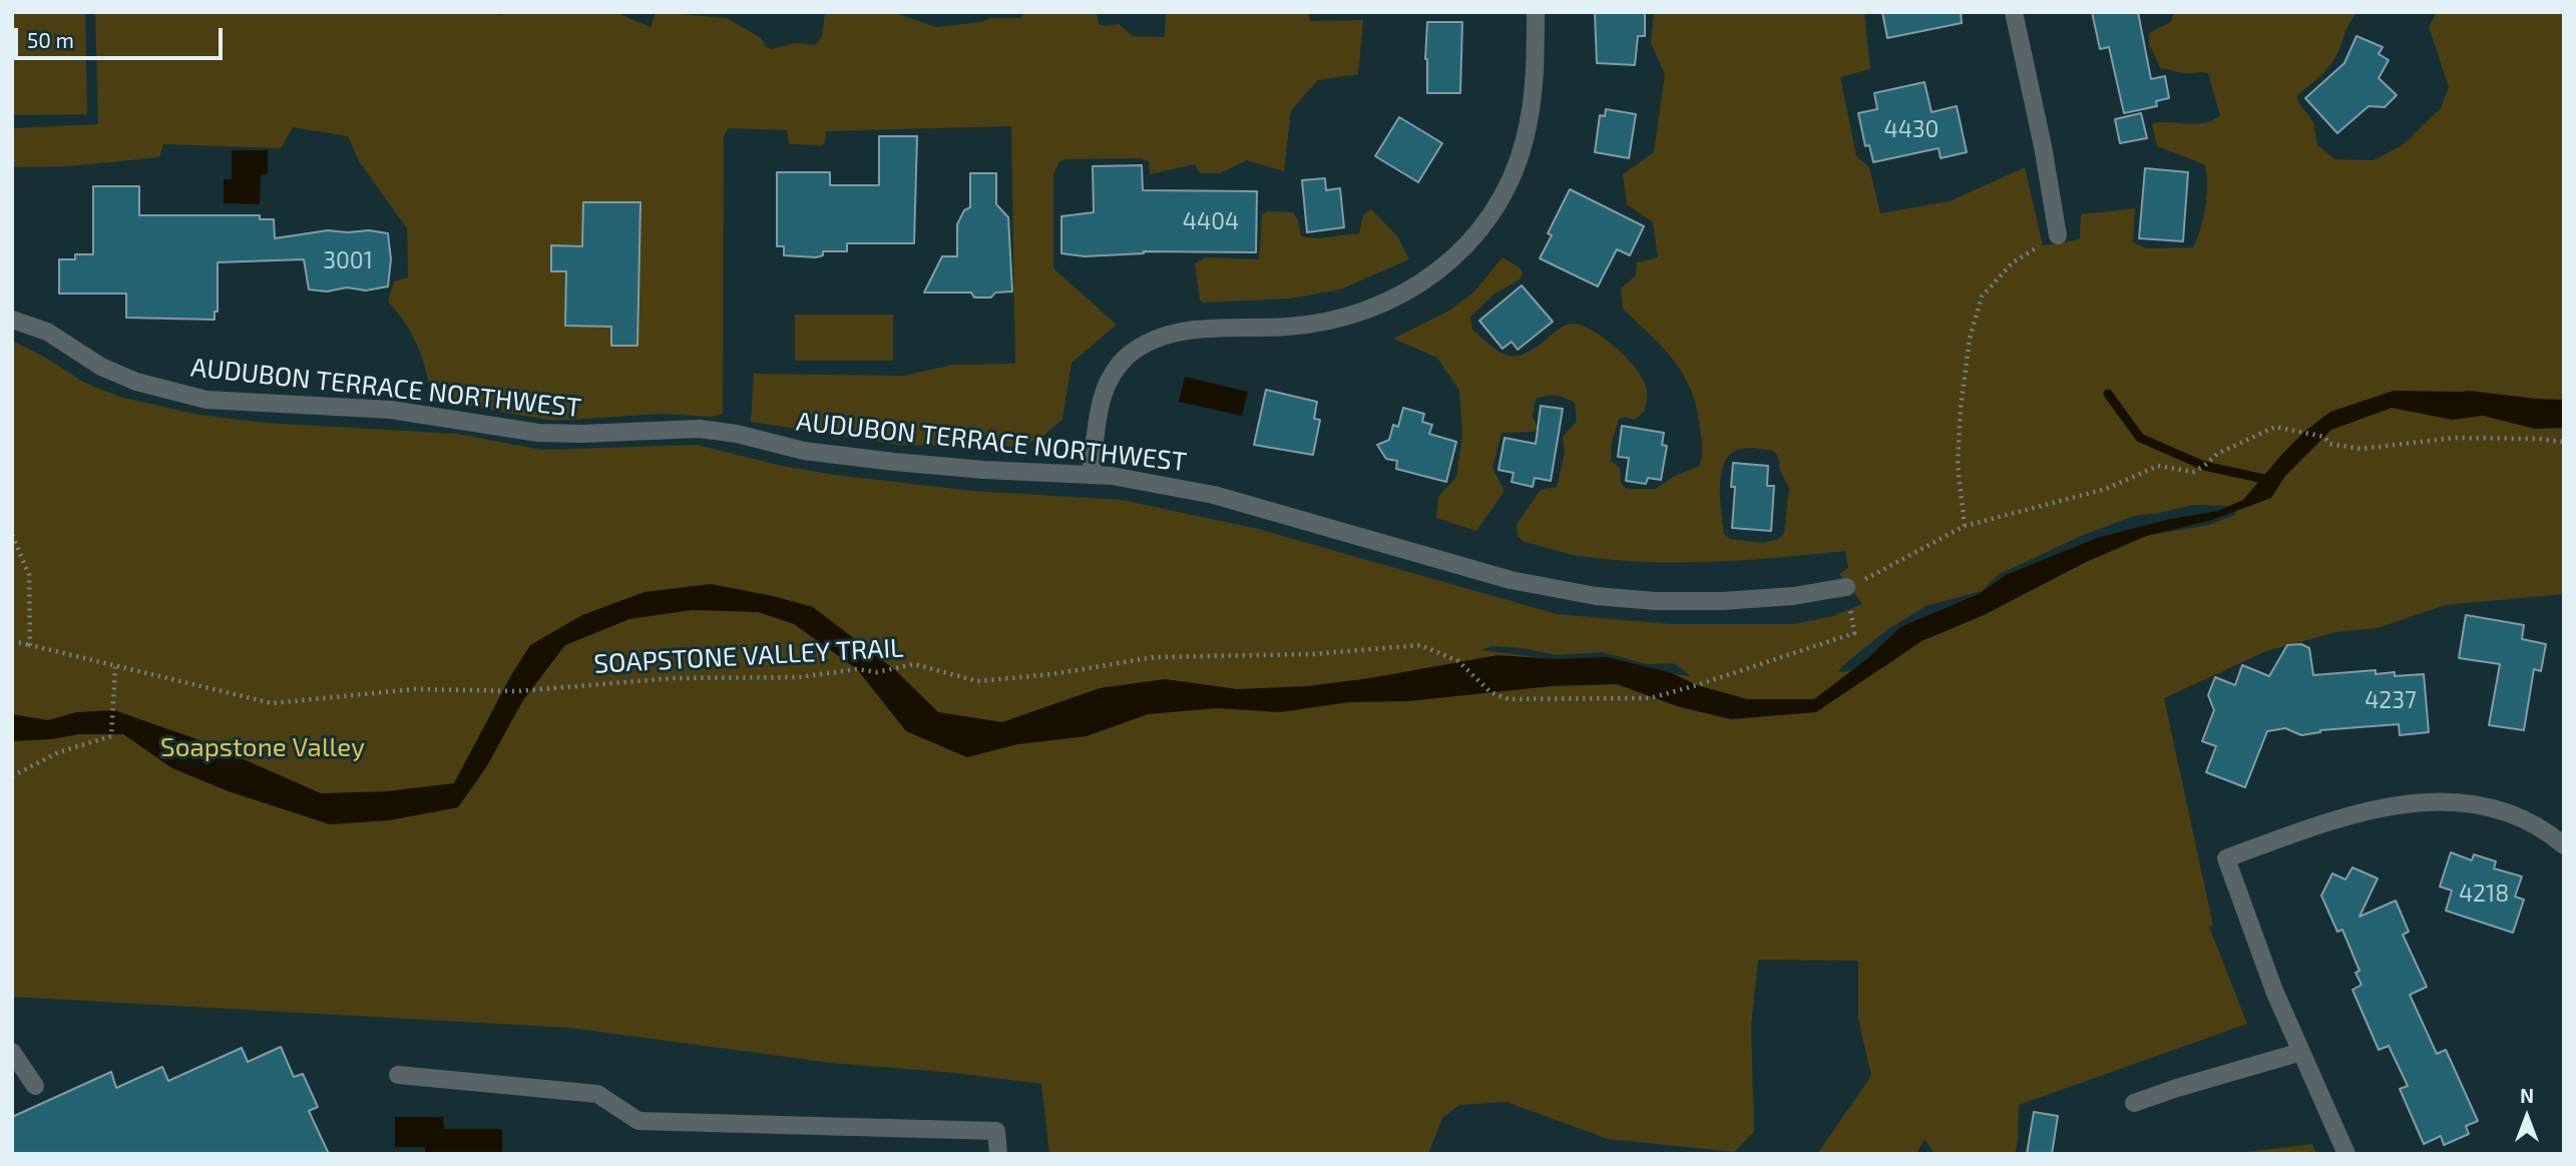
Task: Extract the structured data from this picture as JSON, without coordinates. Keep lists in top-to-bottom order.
{
  "streets": {
    "street": ["AUDUBON TERRACE NORTHWEST"],
    "path": ["SOAPSTONE VALLEY TRAIL"]
  },
  "parks": ["Soapstone Valley"],
  "house_numbers": [
    "4430",
    "4404",
    "3001",
    "4237",
    "4218"
  ],
  "scale_bar": "50 m",
  "north": "top"
}
